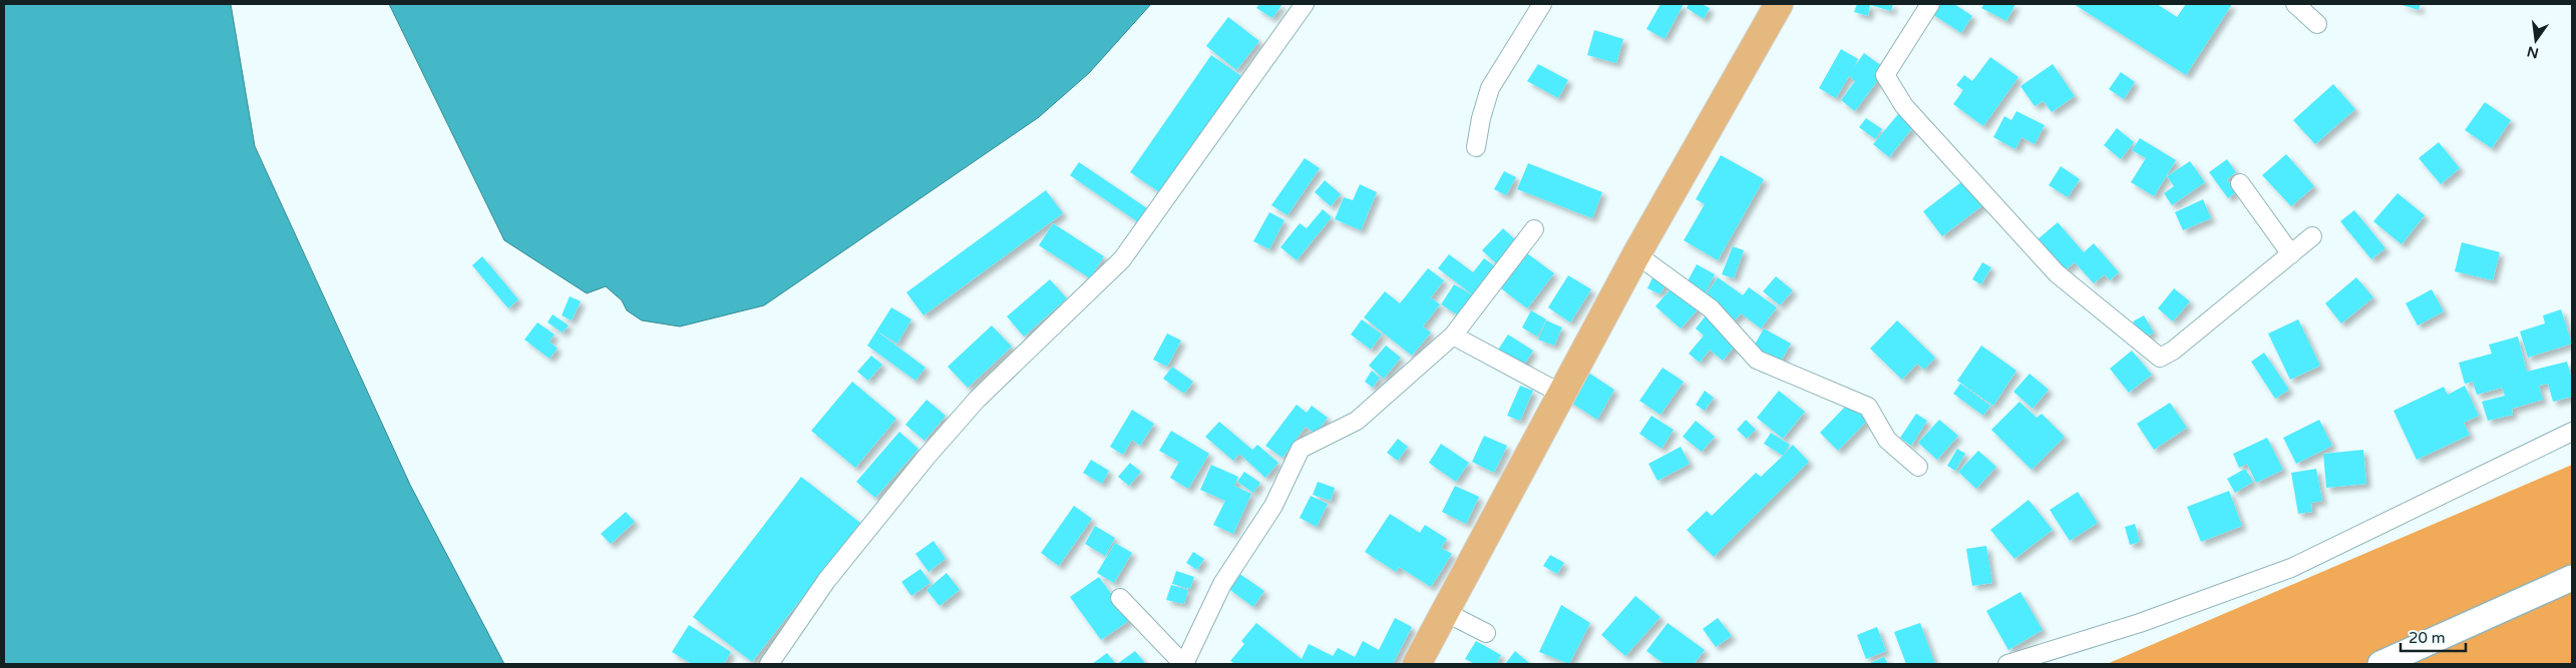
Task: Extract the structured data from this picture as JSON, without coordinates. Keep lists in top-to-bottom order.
{
  "scale_bar": "20 m",
  "north": "bottom"
}
